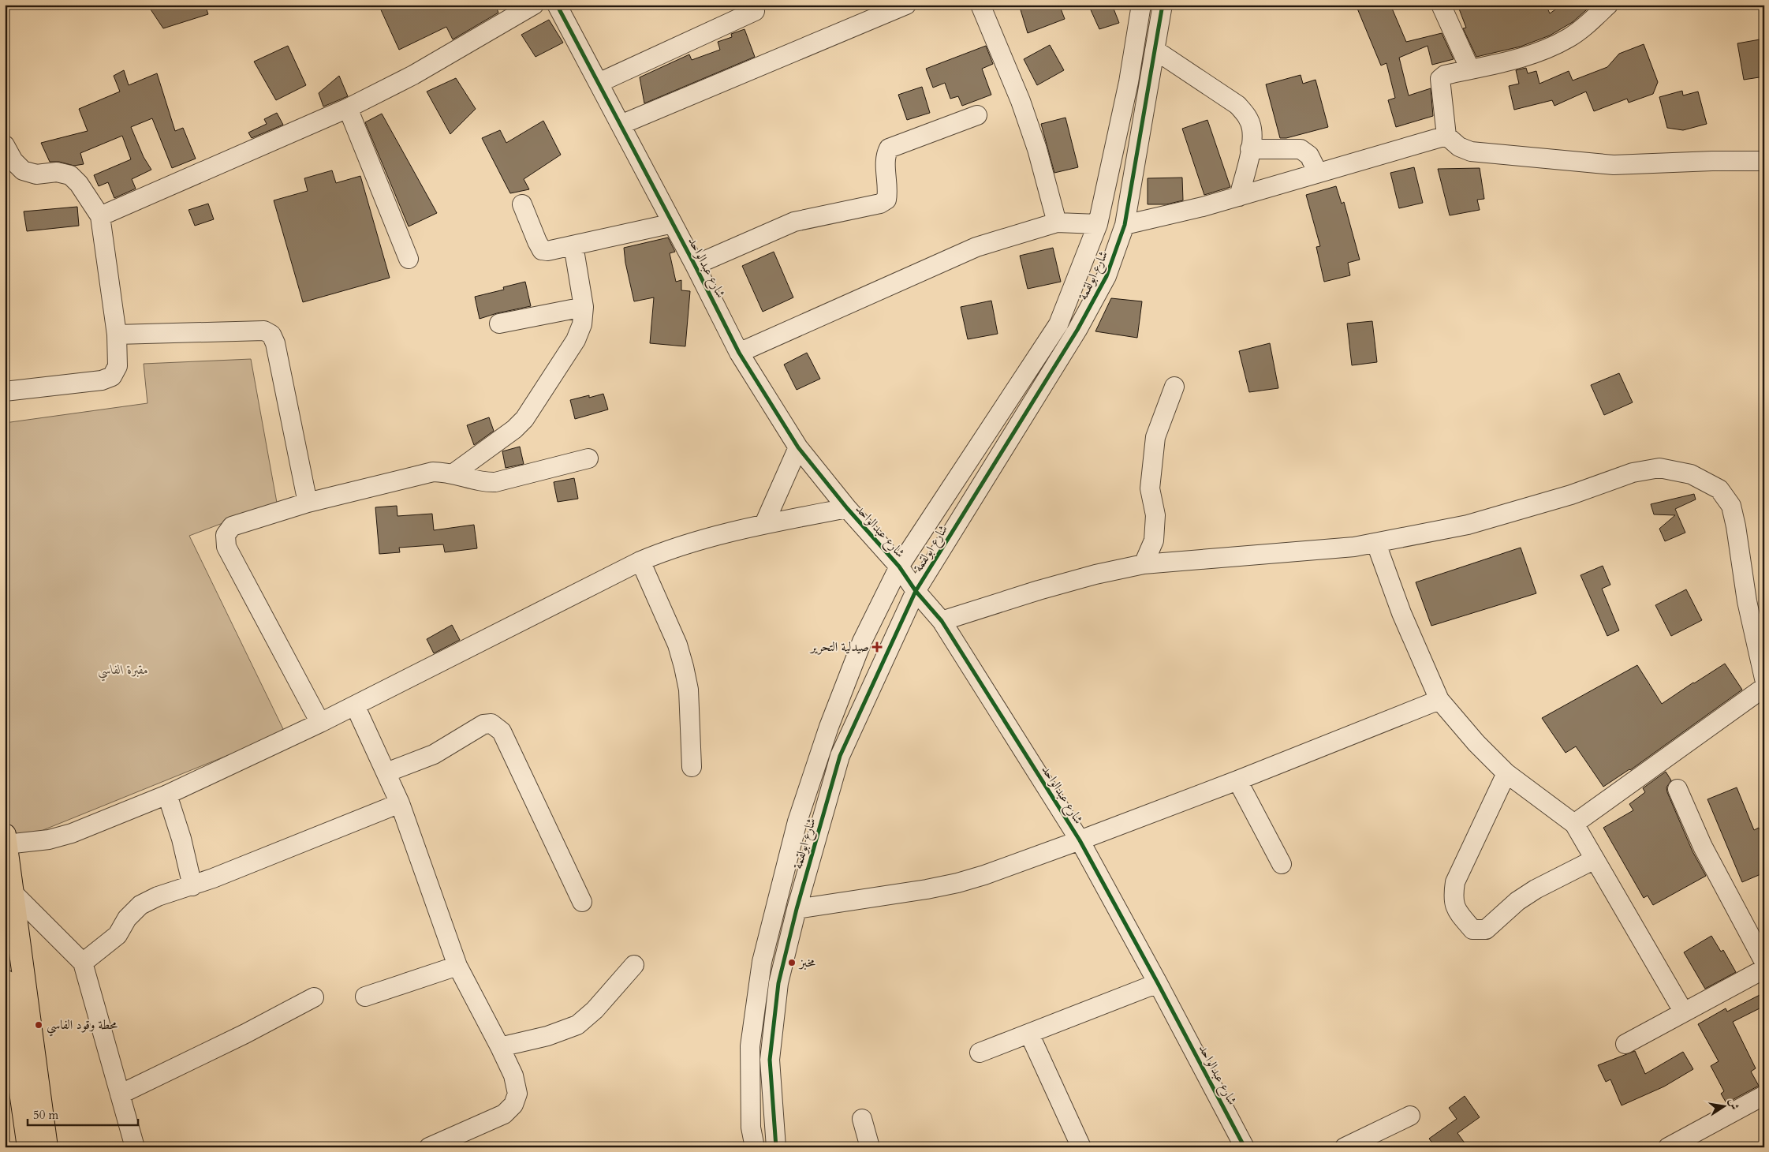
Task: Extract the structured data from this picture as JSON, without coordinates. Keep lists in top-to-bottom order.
{
  "streets": {
    "street": ["شارع عبدالواحد", "شارع ابولقمة"]
  },
  "crossings": [
    ["شارع عبدالواحد", "شارع ابولقمة"]
  ],
  "parks": ["مقبرة الفاسي"],
  "places": {
    "health": ["صيدلية التحرير"],
    "other": ["مخبز", "محطة وقود الفاسي"]
  },
  "scale_bar": "50 m",
  "north": "right"
}
